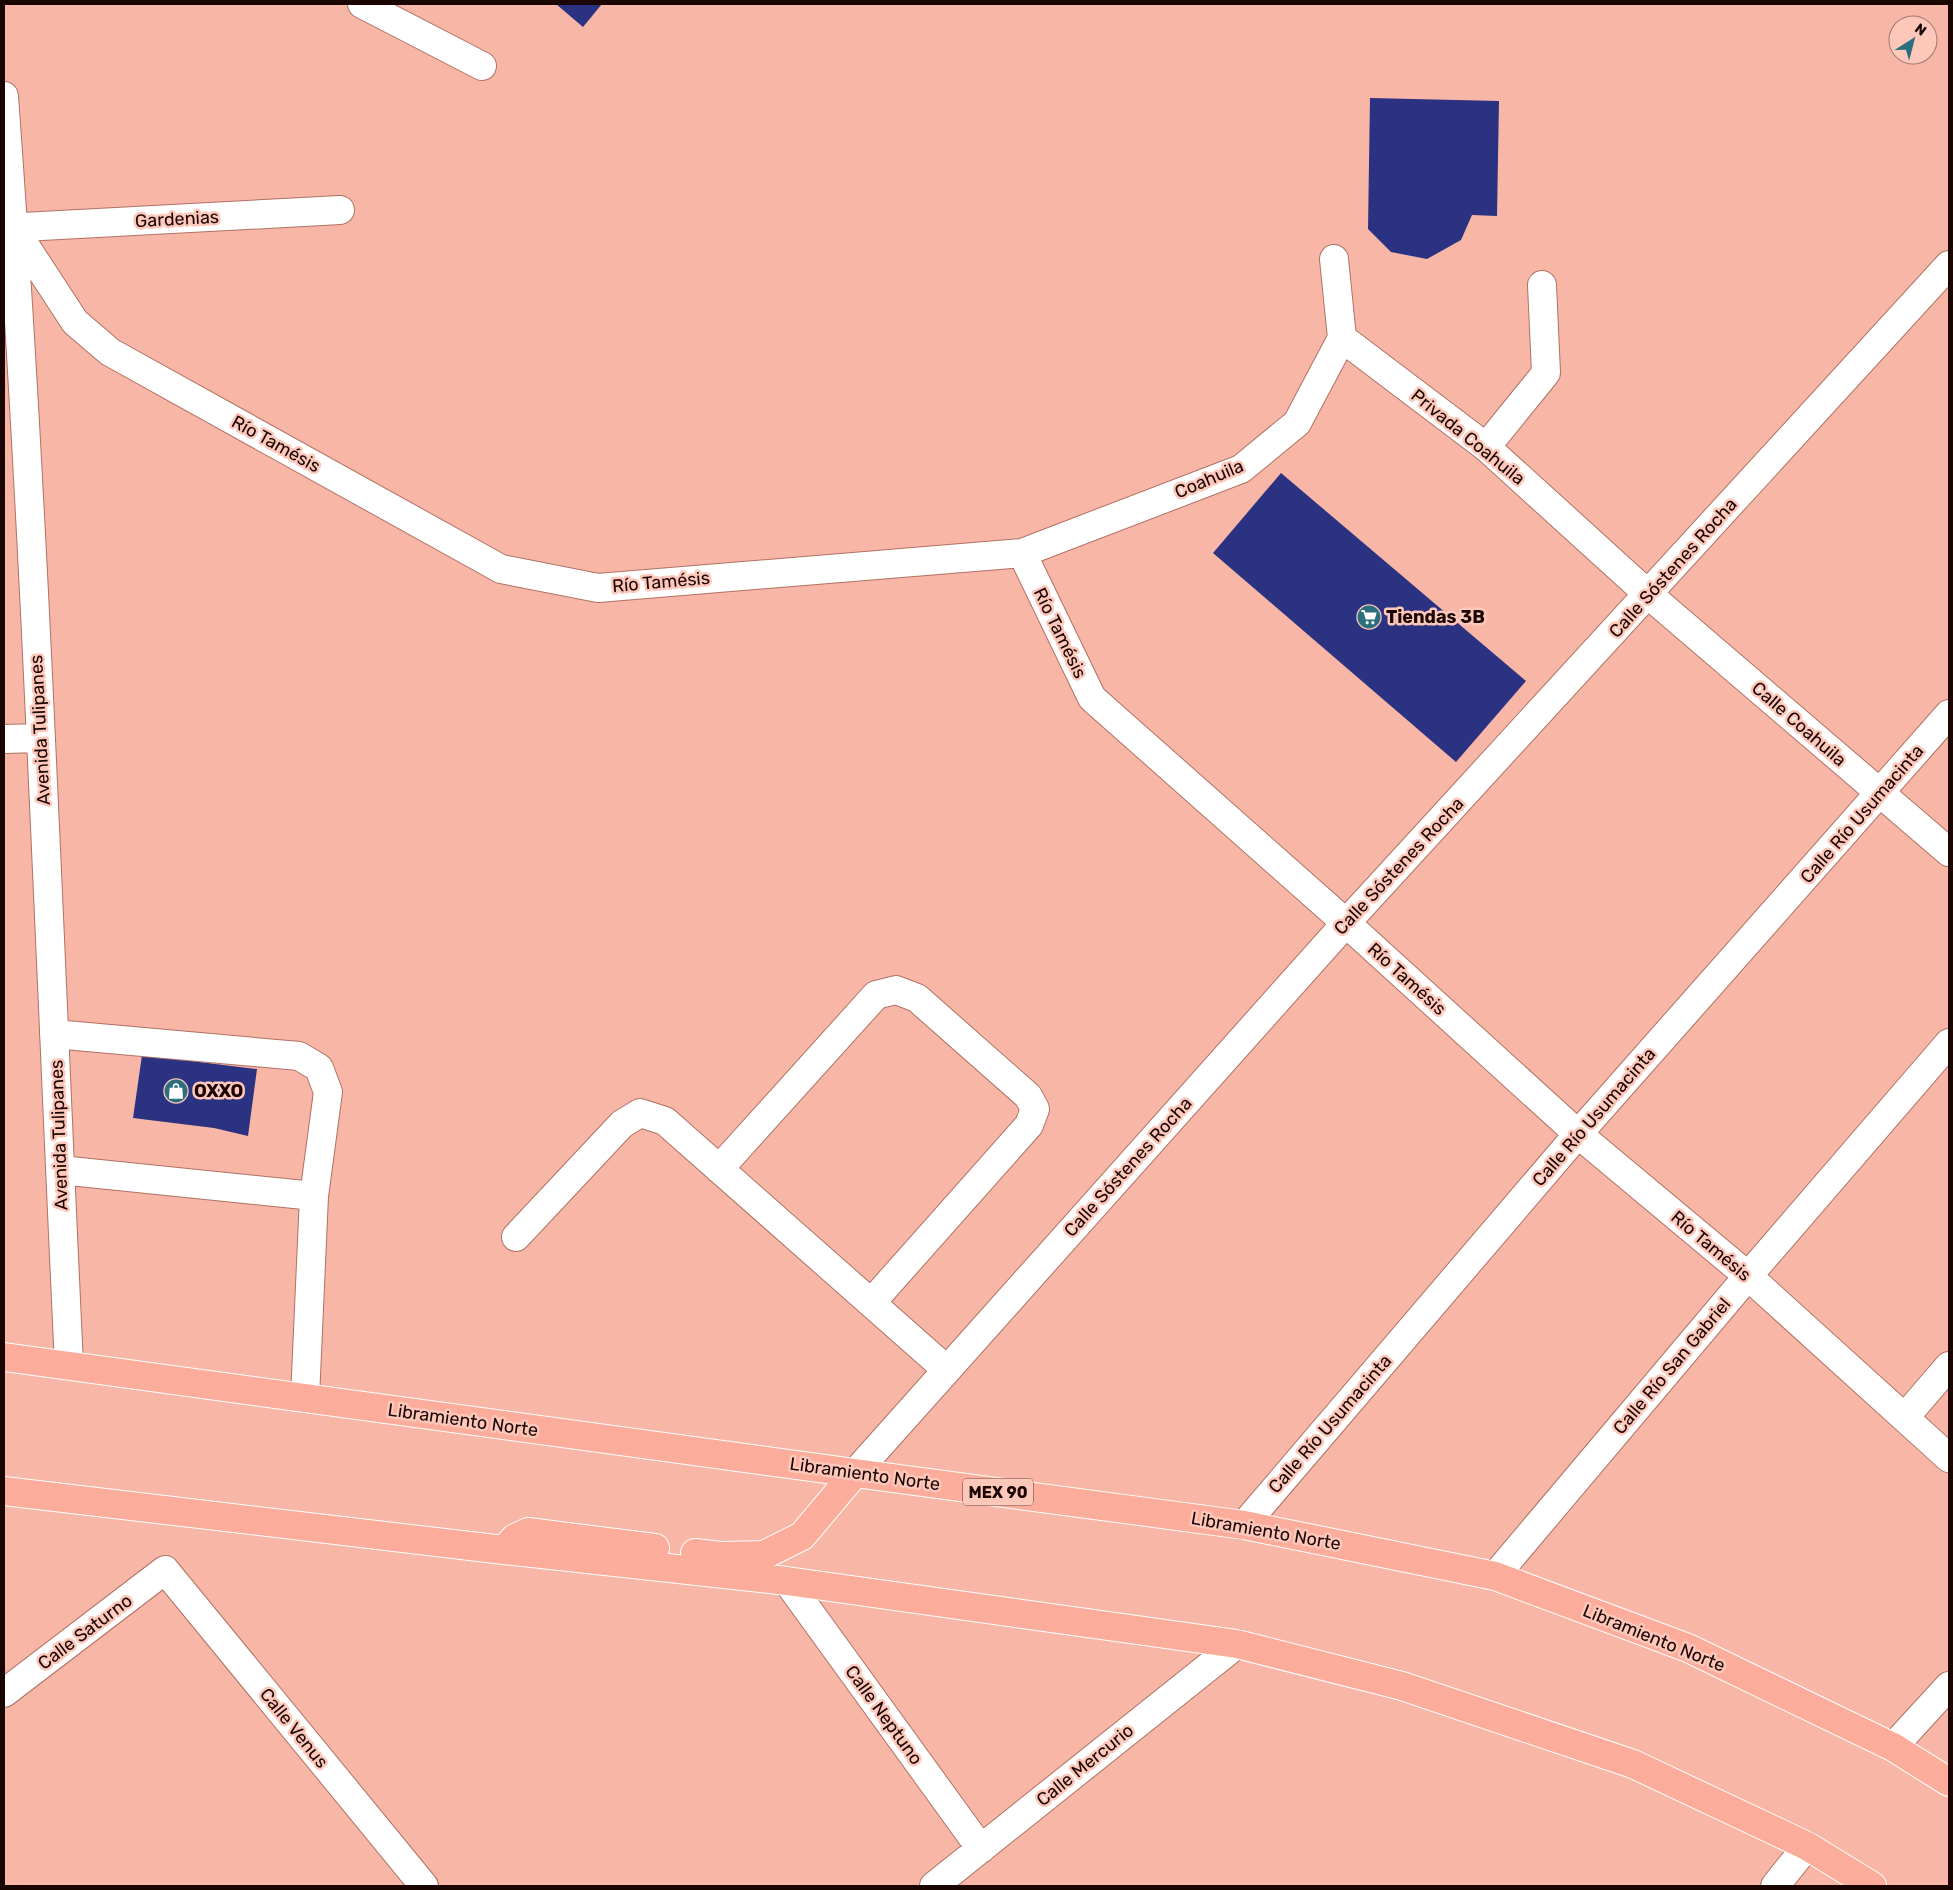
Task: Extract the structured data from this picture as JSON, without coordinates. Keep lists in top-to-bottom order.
{
  "streets": {
    "main road": ["Libramiento Norte", "MEX 90"],
    "street": [
      "Gardenias",
      "Privada Coahuila",
      "Río Tamésis",
      "Coahuila",
      "Calle Sóstenes Rocha",
      "Calle Coahuila",
      "Avenida Tulipanes",
      "Calle Río Usumacinta",
      "Calle Río San Gabriel",
      "Calle Saturno",
      "Calle Neptuno",
      "Calle Venus",
      "Calle Mercurio"
    ]
  },
  "crossings": [
    ["Gardenias", "Río Tamésis"],
    ["Gardenias", "Avenida Tulipanes"],
    ["Privada Coahuila", "Coahuila"],
    ["Privada Coahuila", "Calle Sóstenes Rocha"],
    ["Privada Coahuila", "Calle Coahuila"],
    ["Río Tamésis", "Coahuila"],
    ["Río Tamésis", "Calle Sóstenes Rocha"],
    ["Río Tamésis", "Avenida Tulipanes"],
    ["Río Tamésis", "Calle Río Usumacinta"],
    ["Río Tamésis", "Calle Río San Gabriel"],
    ["Calle Sóstenes Rocha", "Calle Coahuila"],
    ["Calle Sóstenes Rocha", "Libramiento Norte"],
    ["Calle Coahuila", "Calle Río Usumacinta"],
    ["Avenida Tulipanes", "Libramiento Norte"],
    ["Calle Río Usumacinta", "Libramiento Norte"],
    ["Calle Río San Gabriel", "Libramiento Norte"],
    ["Calle Saturno", "Calle Venus"],
    ["Calle Neptuno", "Calle Mercurio"]
  ],
  "places": {
    "supermarket": ["Tiendas 3B"],
    "shop": ["OXXO"]
  },
  "north": "top right"
}
